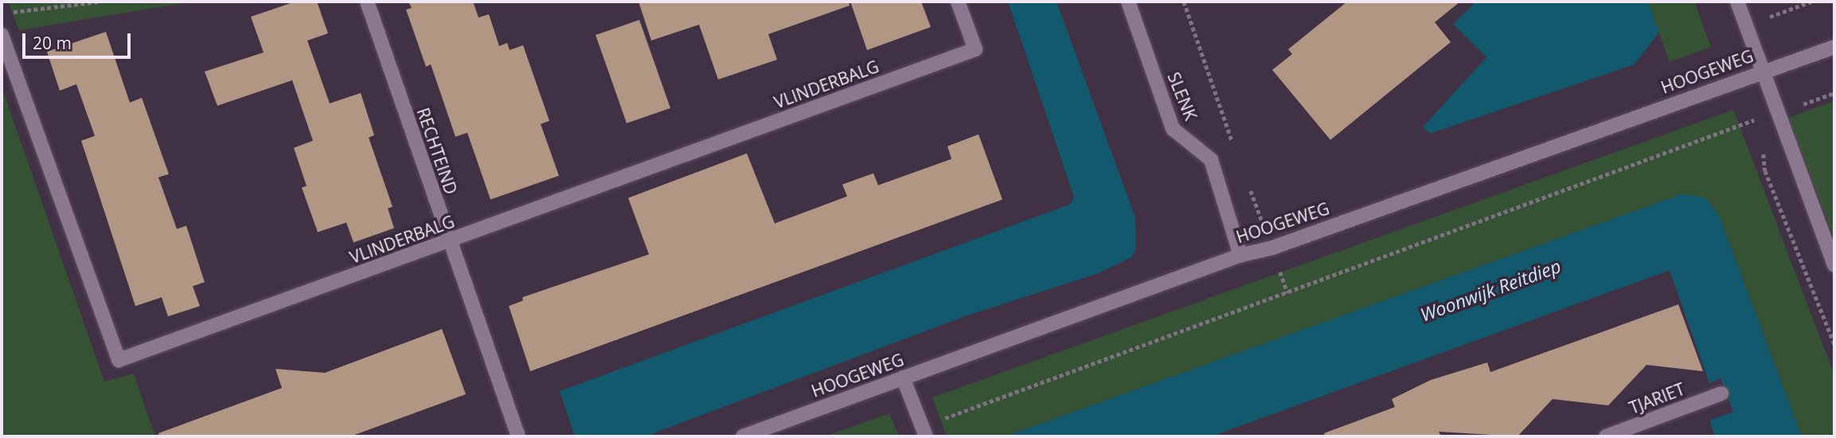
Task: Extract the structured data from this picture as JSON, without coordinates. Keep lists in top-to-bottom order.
{
  "streets": {
    "street": [
      "HOOGEWEG",
      "VLINDERBALG",
      "SLENK",
      "RECHTEIND",
      "TJARIET"
    ]
  },
  "crossings": [
    ["HOOGEWEG", "SLENK"],
    ["VLINDERBALG", "RECHTEIND"]
  ],
  "water": ["Woonwijk Reitdiep"],
  "scale_bar": "20 m"
}
